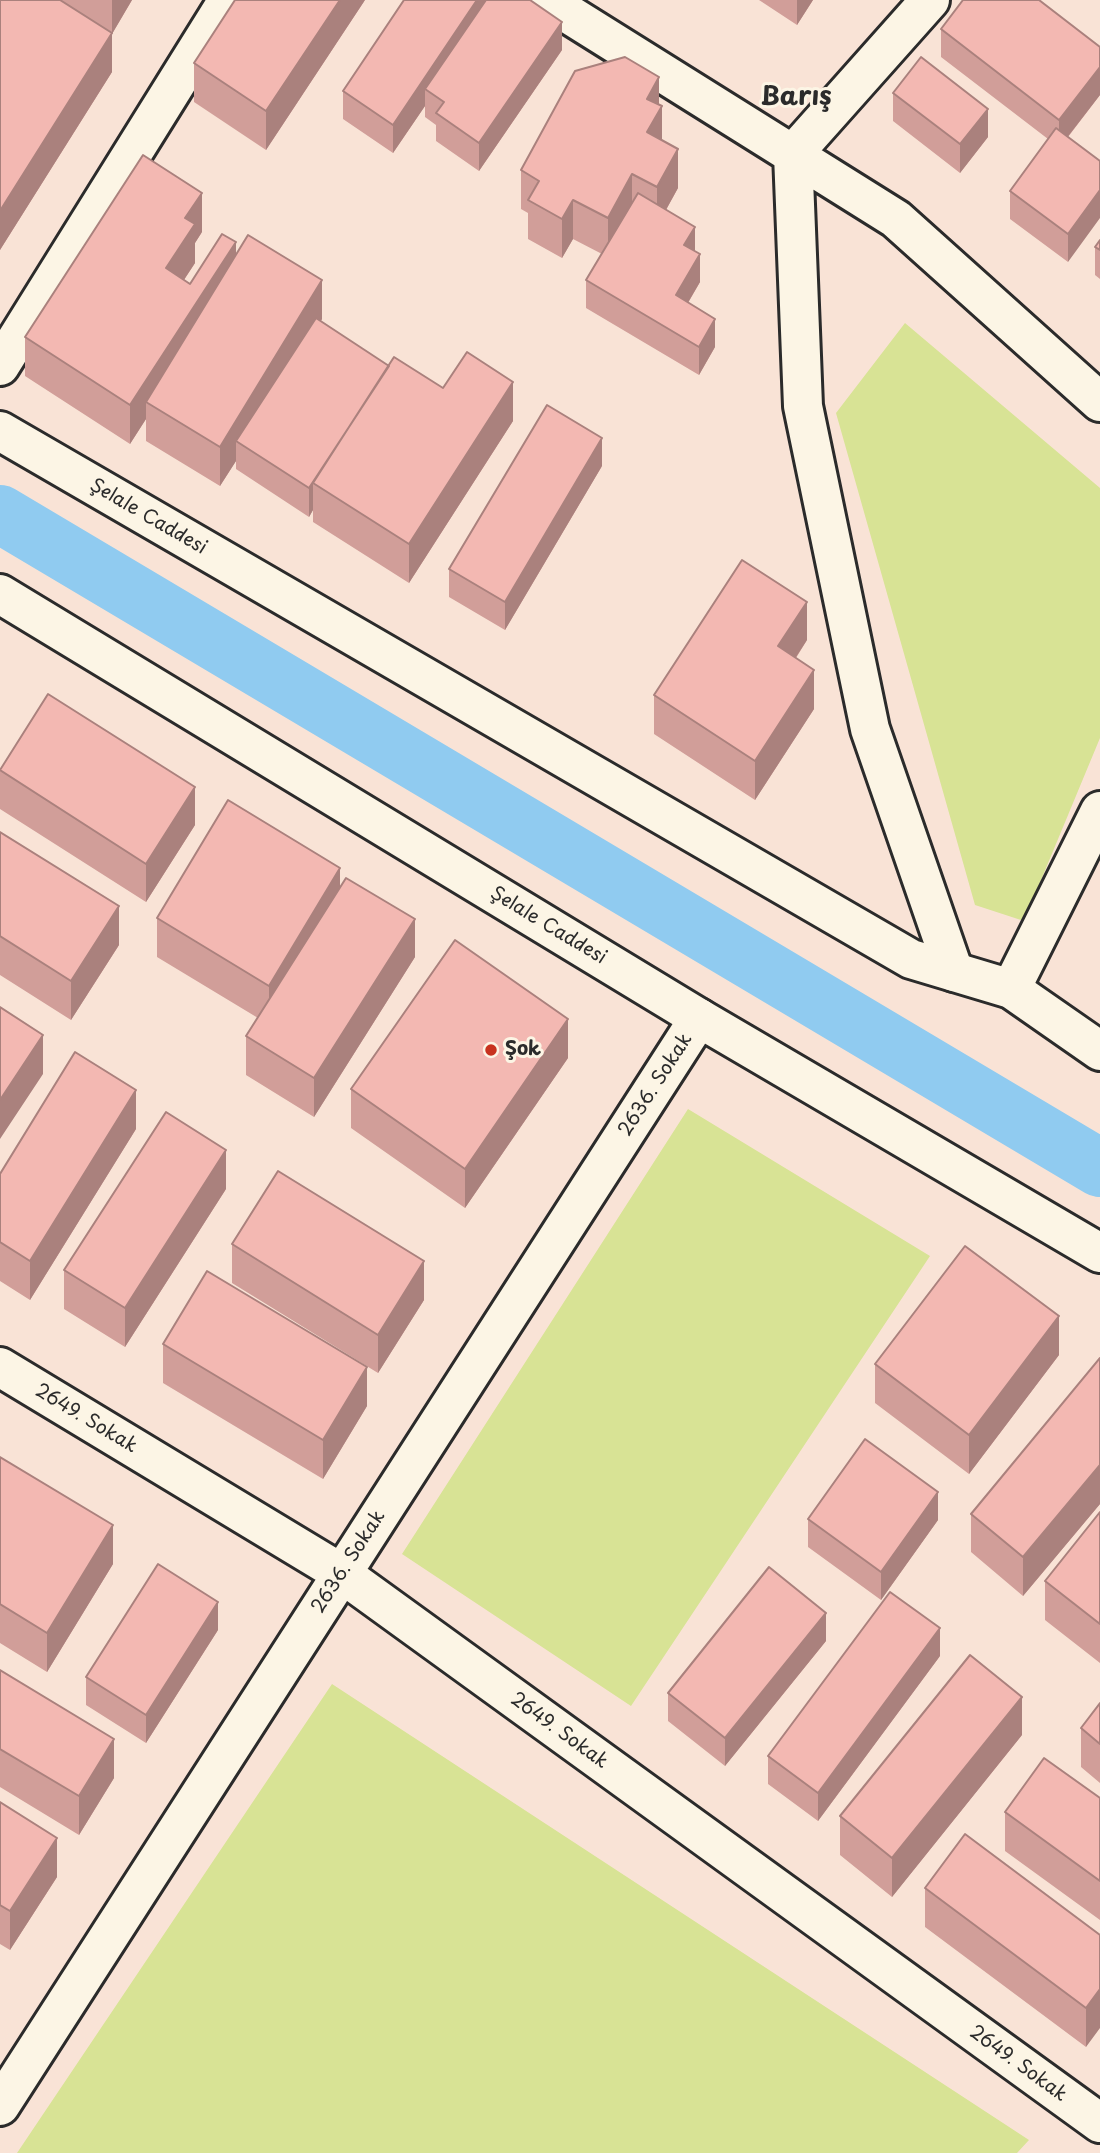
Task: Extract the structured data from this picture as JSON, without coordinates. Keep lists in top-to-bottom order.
{
  "streets": {
    "street": ["Şelale Caddesi", "2636. Sokak", "2649. Sokak"]
  },
  "crossings": [
    ["Şelale Caddesi", "2636. Sokak"],
    ["2636. Sokak", "2649. Sokak"]
  ],
  "districts": ["Barış"],
  "places": ["Şok"]
}
